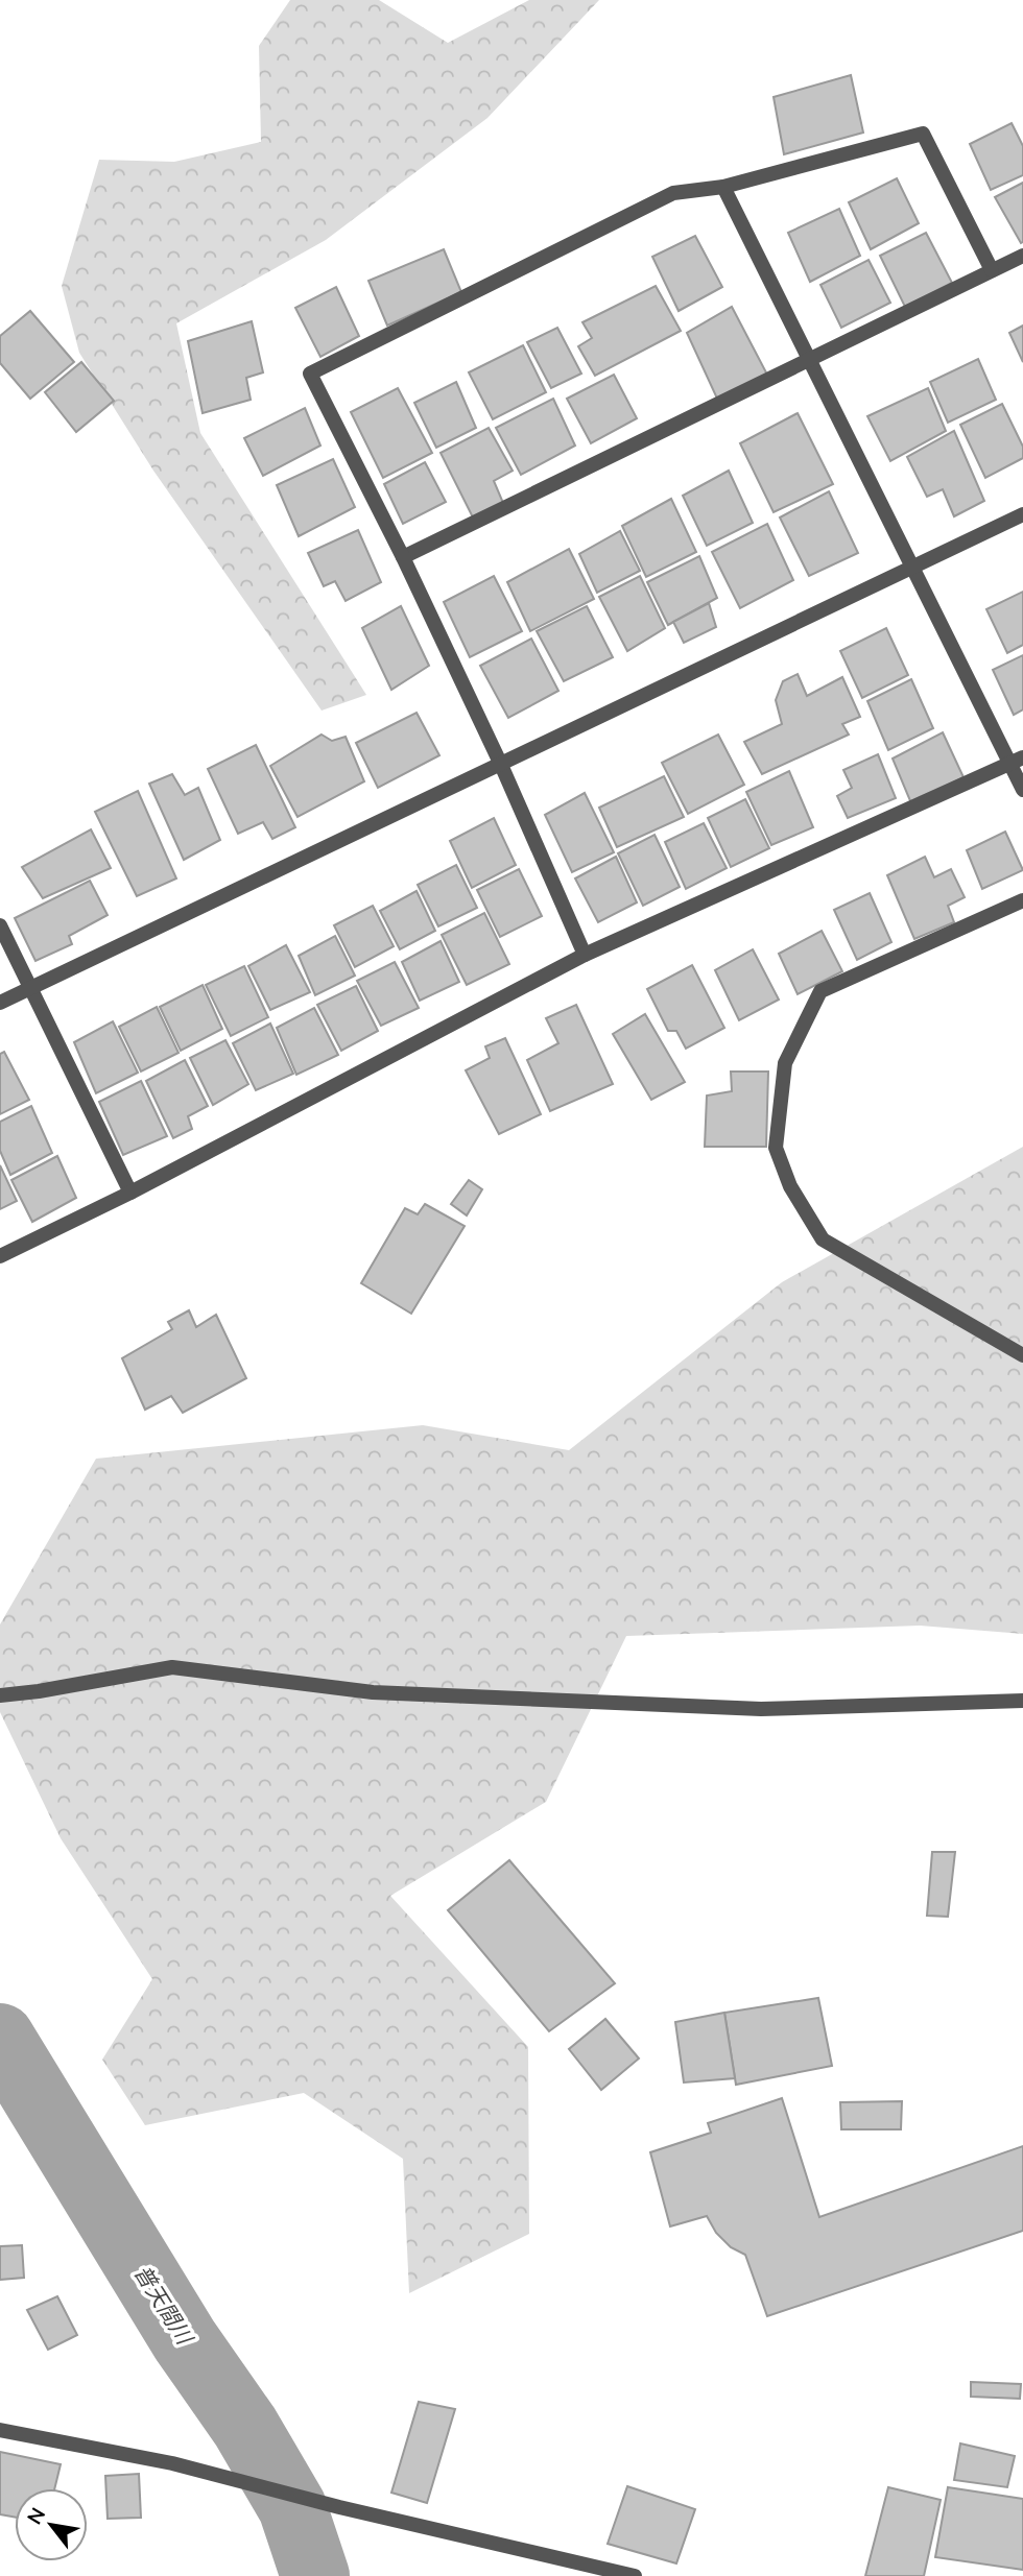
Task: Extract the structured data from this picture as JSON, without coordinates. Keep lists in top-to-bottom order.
{
  "water": ["普天間川"],
  "north": "top left"
}
